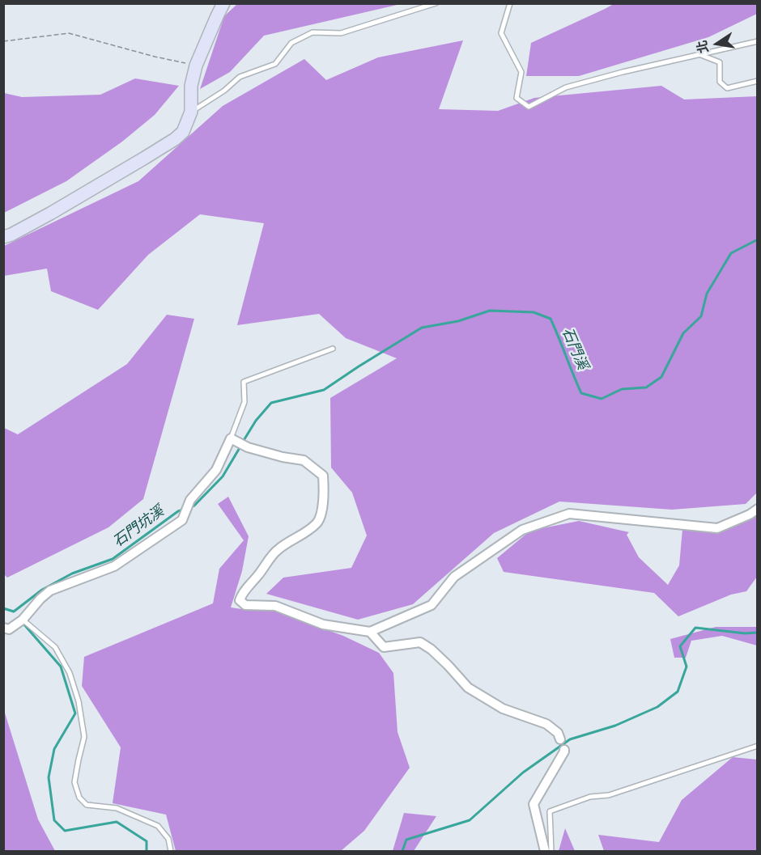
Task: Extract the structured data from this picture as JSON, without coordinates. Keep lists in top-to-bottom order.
{
  "water": ["石門溪", "石門坑溪"],
  "north": "left"
}
